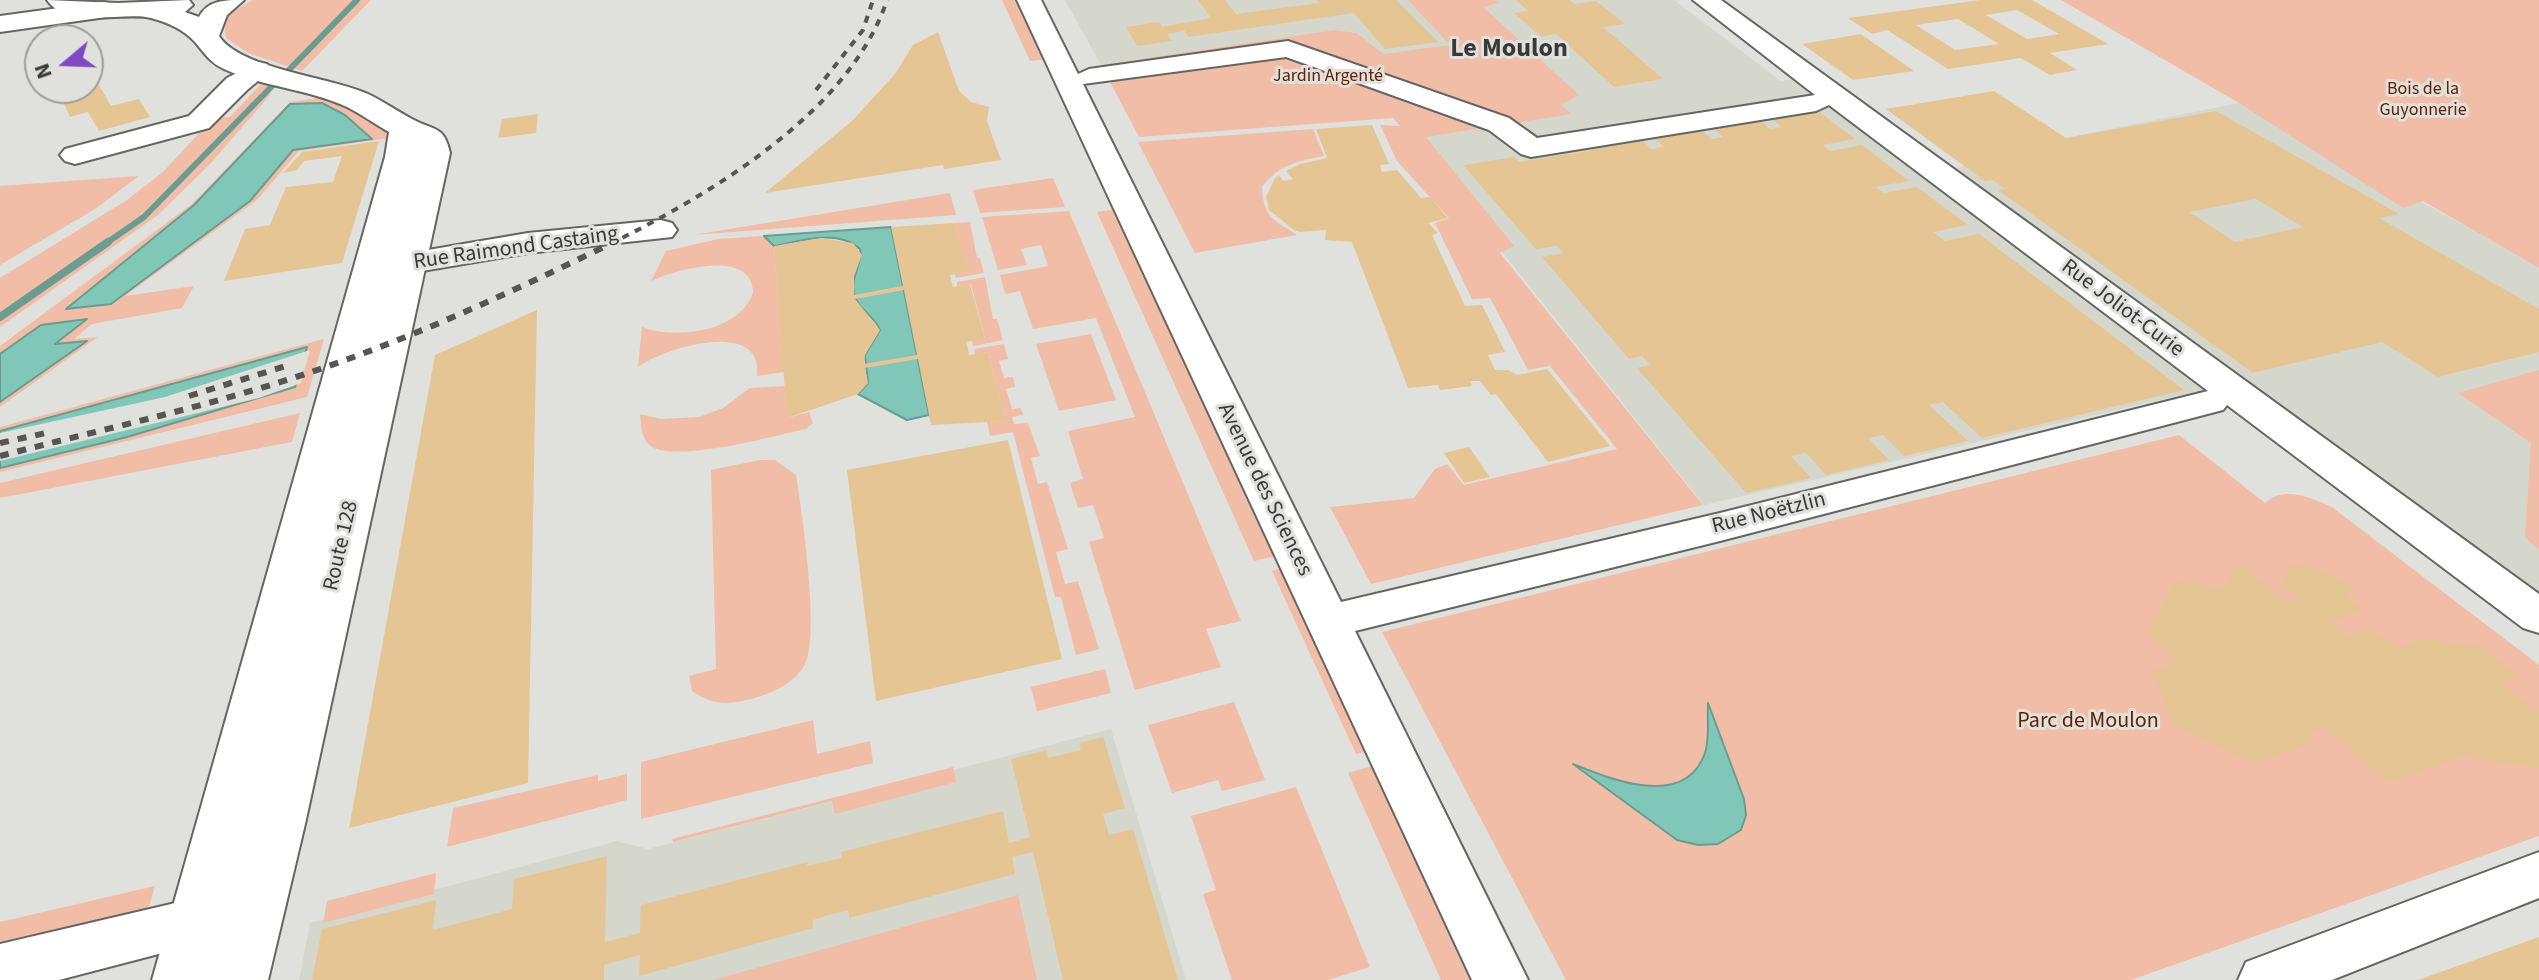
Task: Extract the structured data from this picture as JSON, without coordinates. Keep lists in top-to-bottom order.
{
  "streets": {
    "main road": ["Route 128"],
    "street": [
      "Rue Raimond Castaing",
      "Rue Joliot-Curie",
      "Avenue des Sciences",
      "Rue Noëtzlin"
    ]
  },
  "crossings": [
    ["Rue Raimond Castaing", "Route 128"],
    ["Avenue des Sciences", "Rue Noëtzlin"]
  ],
  "districts": ["Le Moulon"],
  "parks": ["Jardin Argenté", "Bois de la Guyonnerie", "Parc de Moulon"],
  "north": "left"
}
